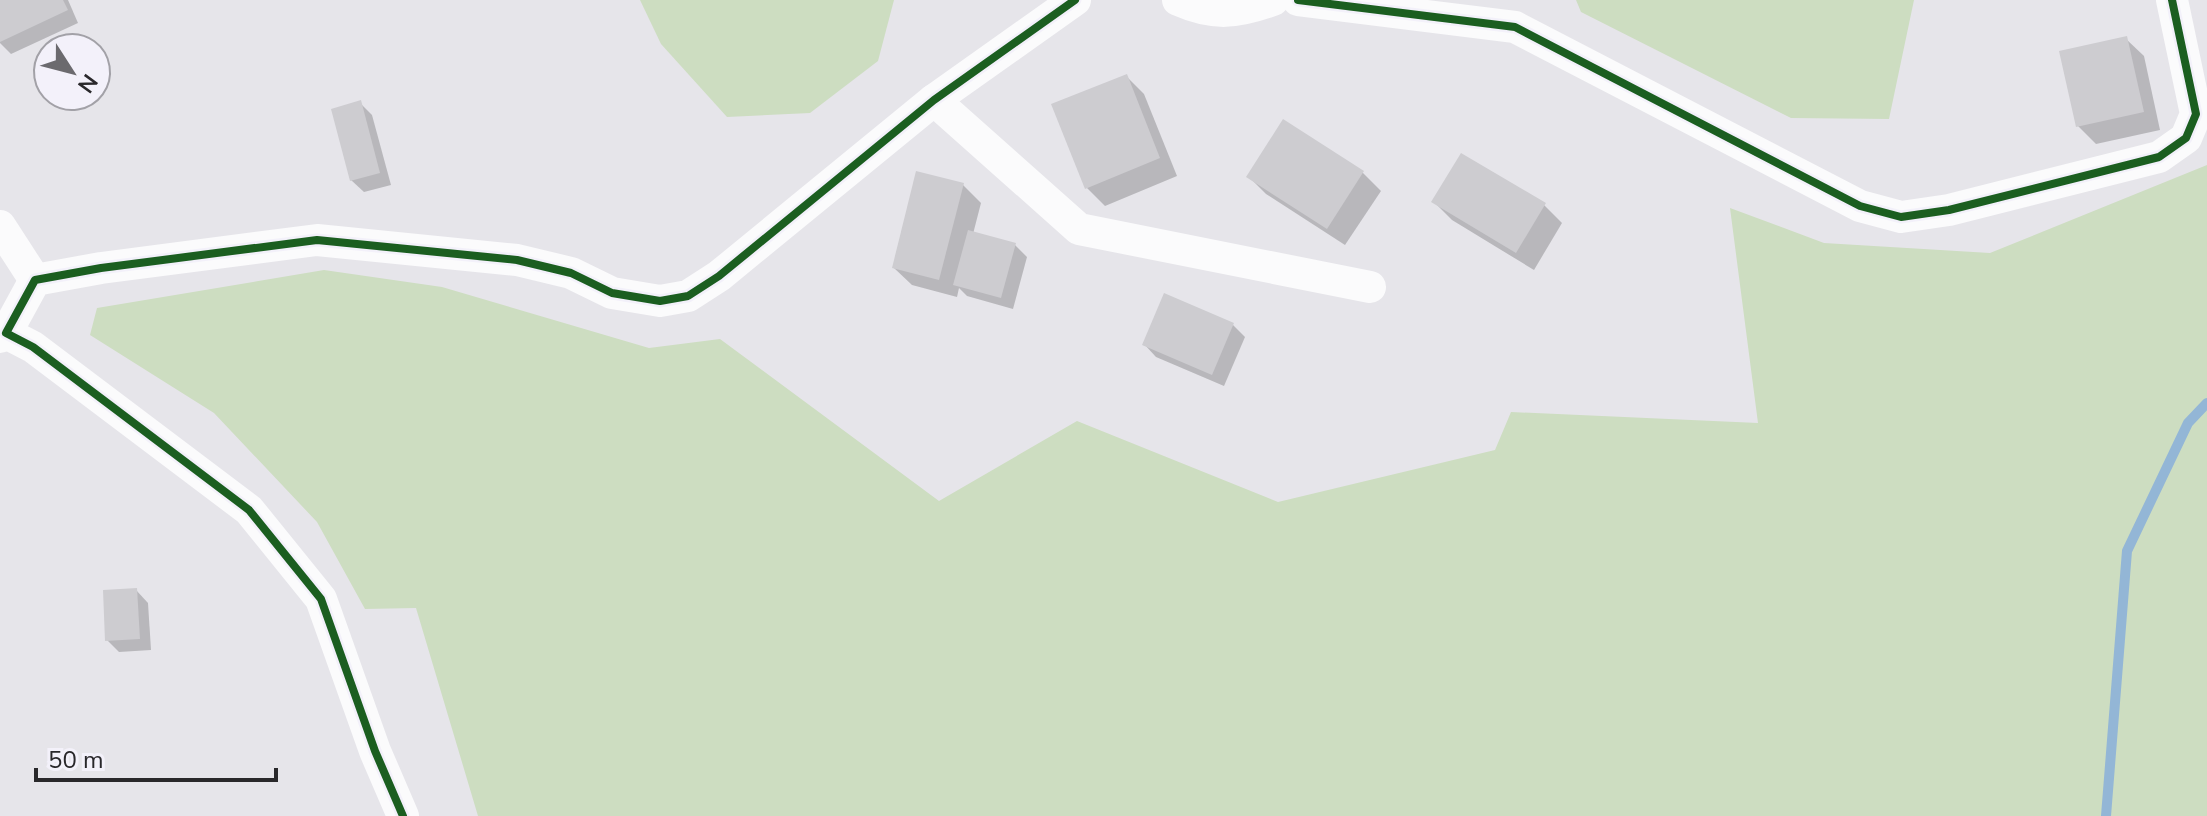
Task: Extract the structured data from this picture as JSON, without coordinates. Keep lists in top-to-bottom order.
{
  "scale_bar": "50 m",
  "north": "bottom right"
}
